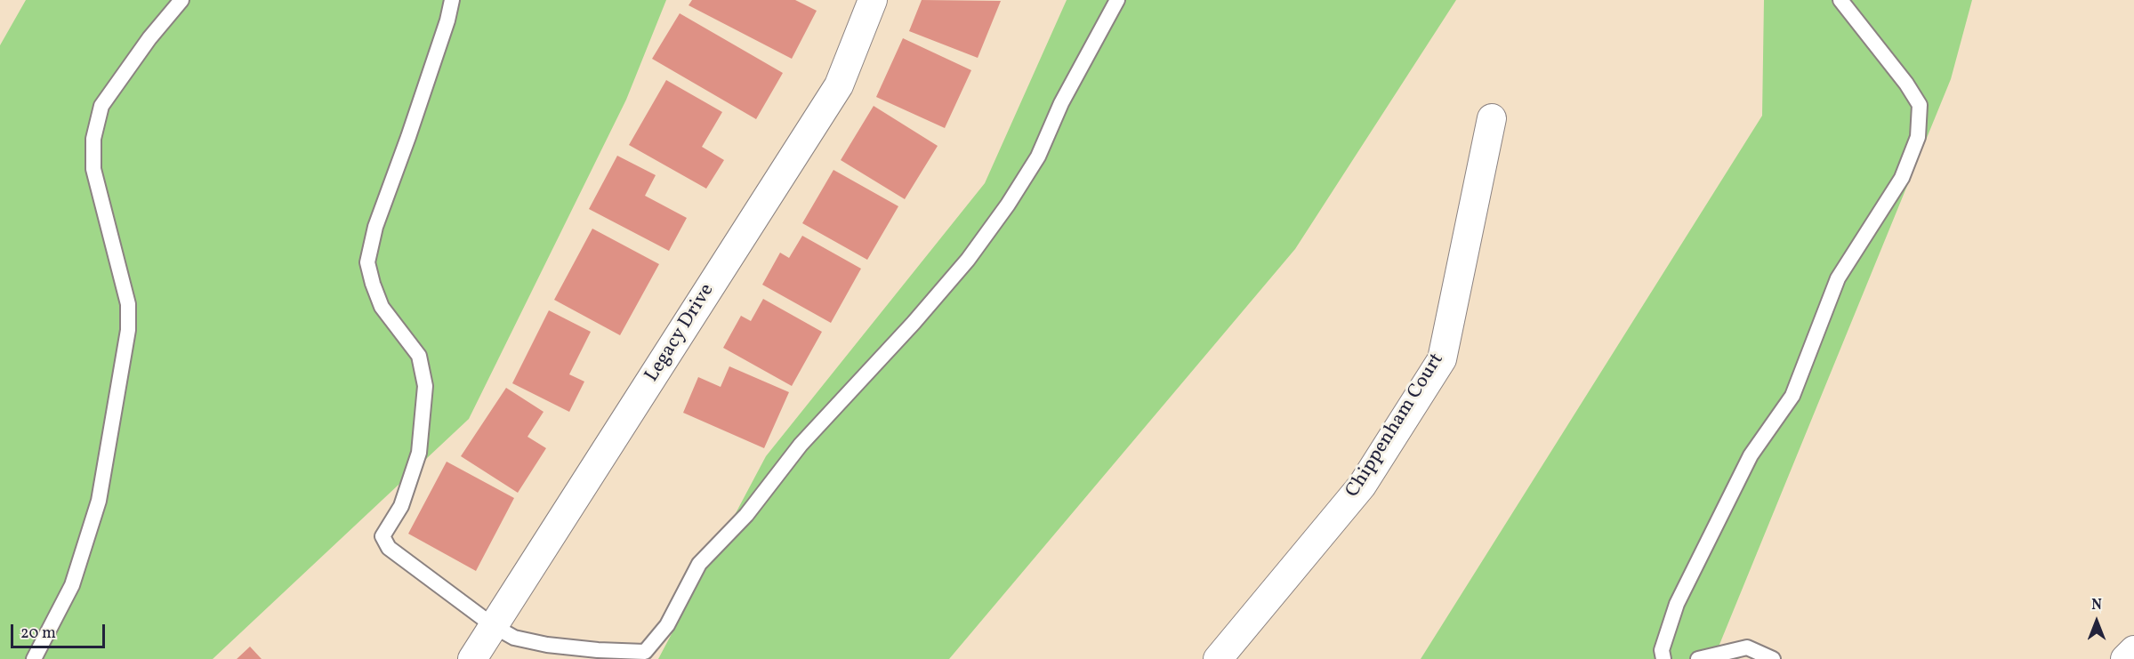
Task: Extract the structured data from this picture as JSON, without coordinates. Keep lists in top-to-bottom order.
{
  "streets": {
    "street": ["Legacy Drive", "Chippenham Court"]
  },
  "scale_bar": "20 m",
  "north": "top"
}
